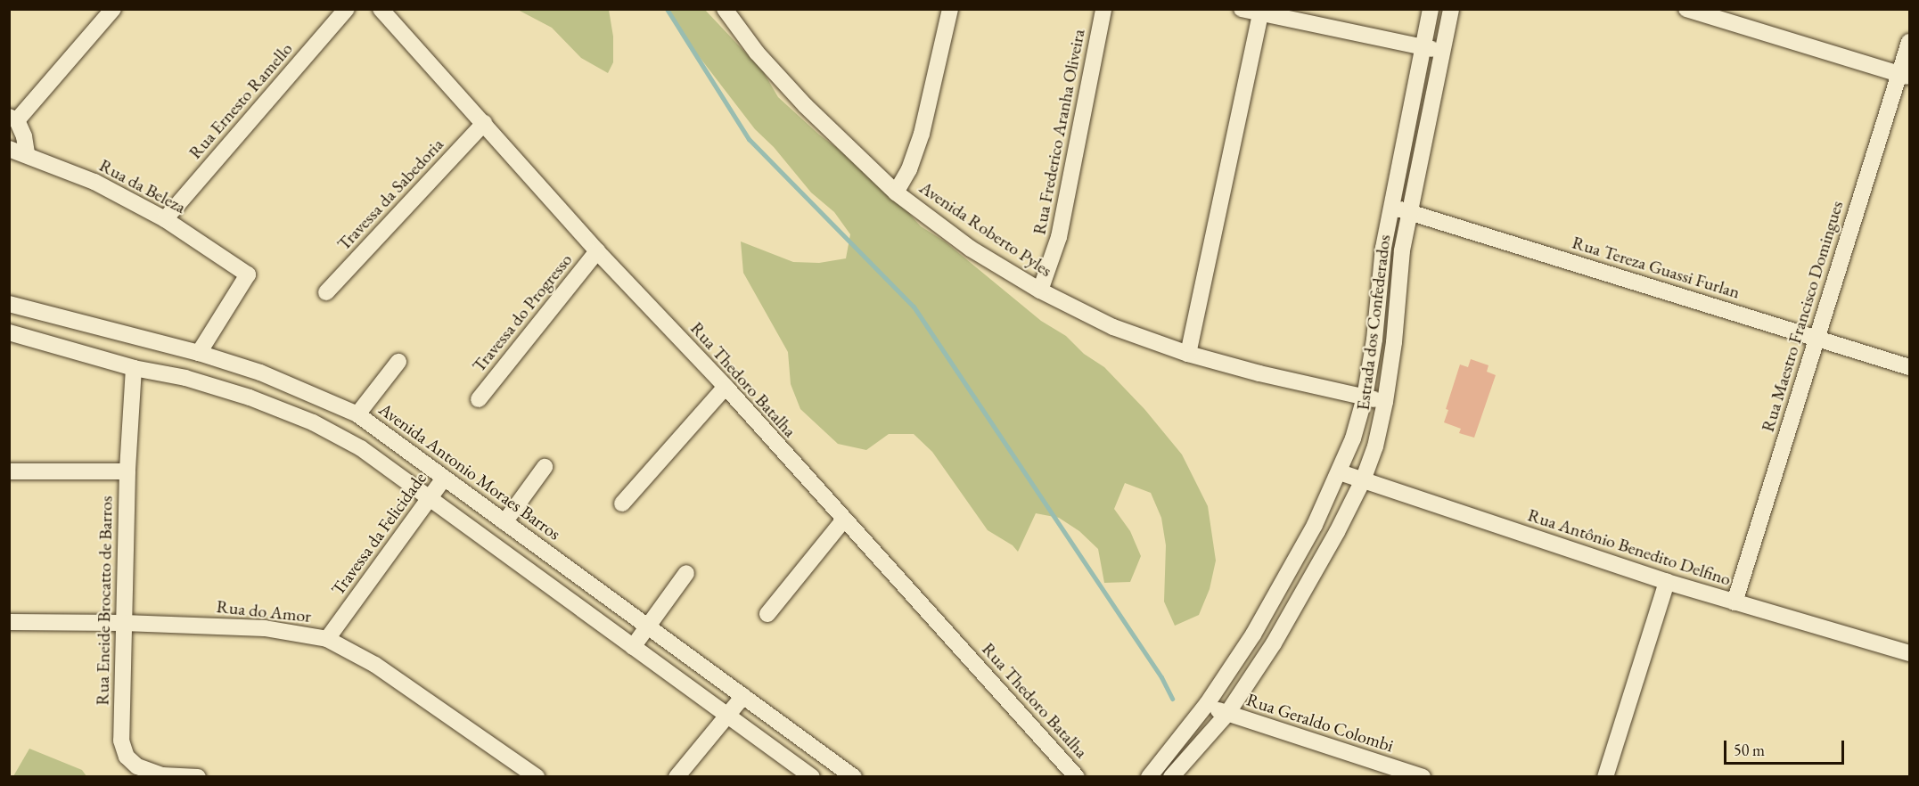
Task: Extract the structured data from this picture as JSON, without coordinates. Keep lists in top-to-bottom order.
{
  "streets": {
    "street": [
      "Rua Ernesto Ramello",
      "Rua Frederico Aranha Oliveira",
      "Rua da Beleza",
      "Travessa da Sabedoria",
      "Avenida Roberto Pyles",
      "Rua Tereza Guassi Furlan",
      "Travessa do Progresso",
      "Rua Maestro Francisco Domingues",
      "Estrada dos Confederados",
      "Rua Thedoro Batalha",
      "Avenida Antonio Moraes Barros",
      "Travessa da Felicidade",
      "Rua Antônio Benedito Delfino",
      "Rua Eneide Brocatto de Barros",
      "Rua do Amor",
      "Rua Geraldo Colombi"
    ]
  },
  "crossings": [
    ["Rua Ernesto Ramello", "Rua da Beleza"],
    ["Rua Frederico Aranha Oliveira", "Avenida Roberto Pyles"],
    ["Rua da Beleza", "Avenida Antonio Moraes Barros"],
    ["Travessa da Sabedoria", "Rua Thedoro Batalha"],
    ["Avenida Roberto Pyles", "Estrada dos Confederados"],
    ["Rua Tereza Guassi Furlan", "Rua Maestro Francisco Domingues"],
    ["Rua Tereza Guassi Furlan", "Estrada dos Confederados"],
    ["Travessa do Progresso", "Rua Thedoro Batalha"],
    ["Rua Maestro Francisco Domingues", "Rua Antônio Benedito Delfino"],
    ["Estrada dos Confederados", "Rua Antônio Benedito Delfino"],
    ["Estrada dos Confederados", "Rua Geraldo Colombi"],
    ["Avenida Antonio Moraes Barros", "Travessa da Felicidade"],
    ["Travessa da Felicidade", "Rua do Amor"],
    ["Rua Eneide Brocatto de Barros", "Rua do Amor"]
  ],
  "scale_bar": "50 m"
}
